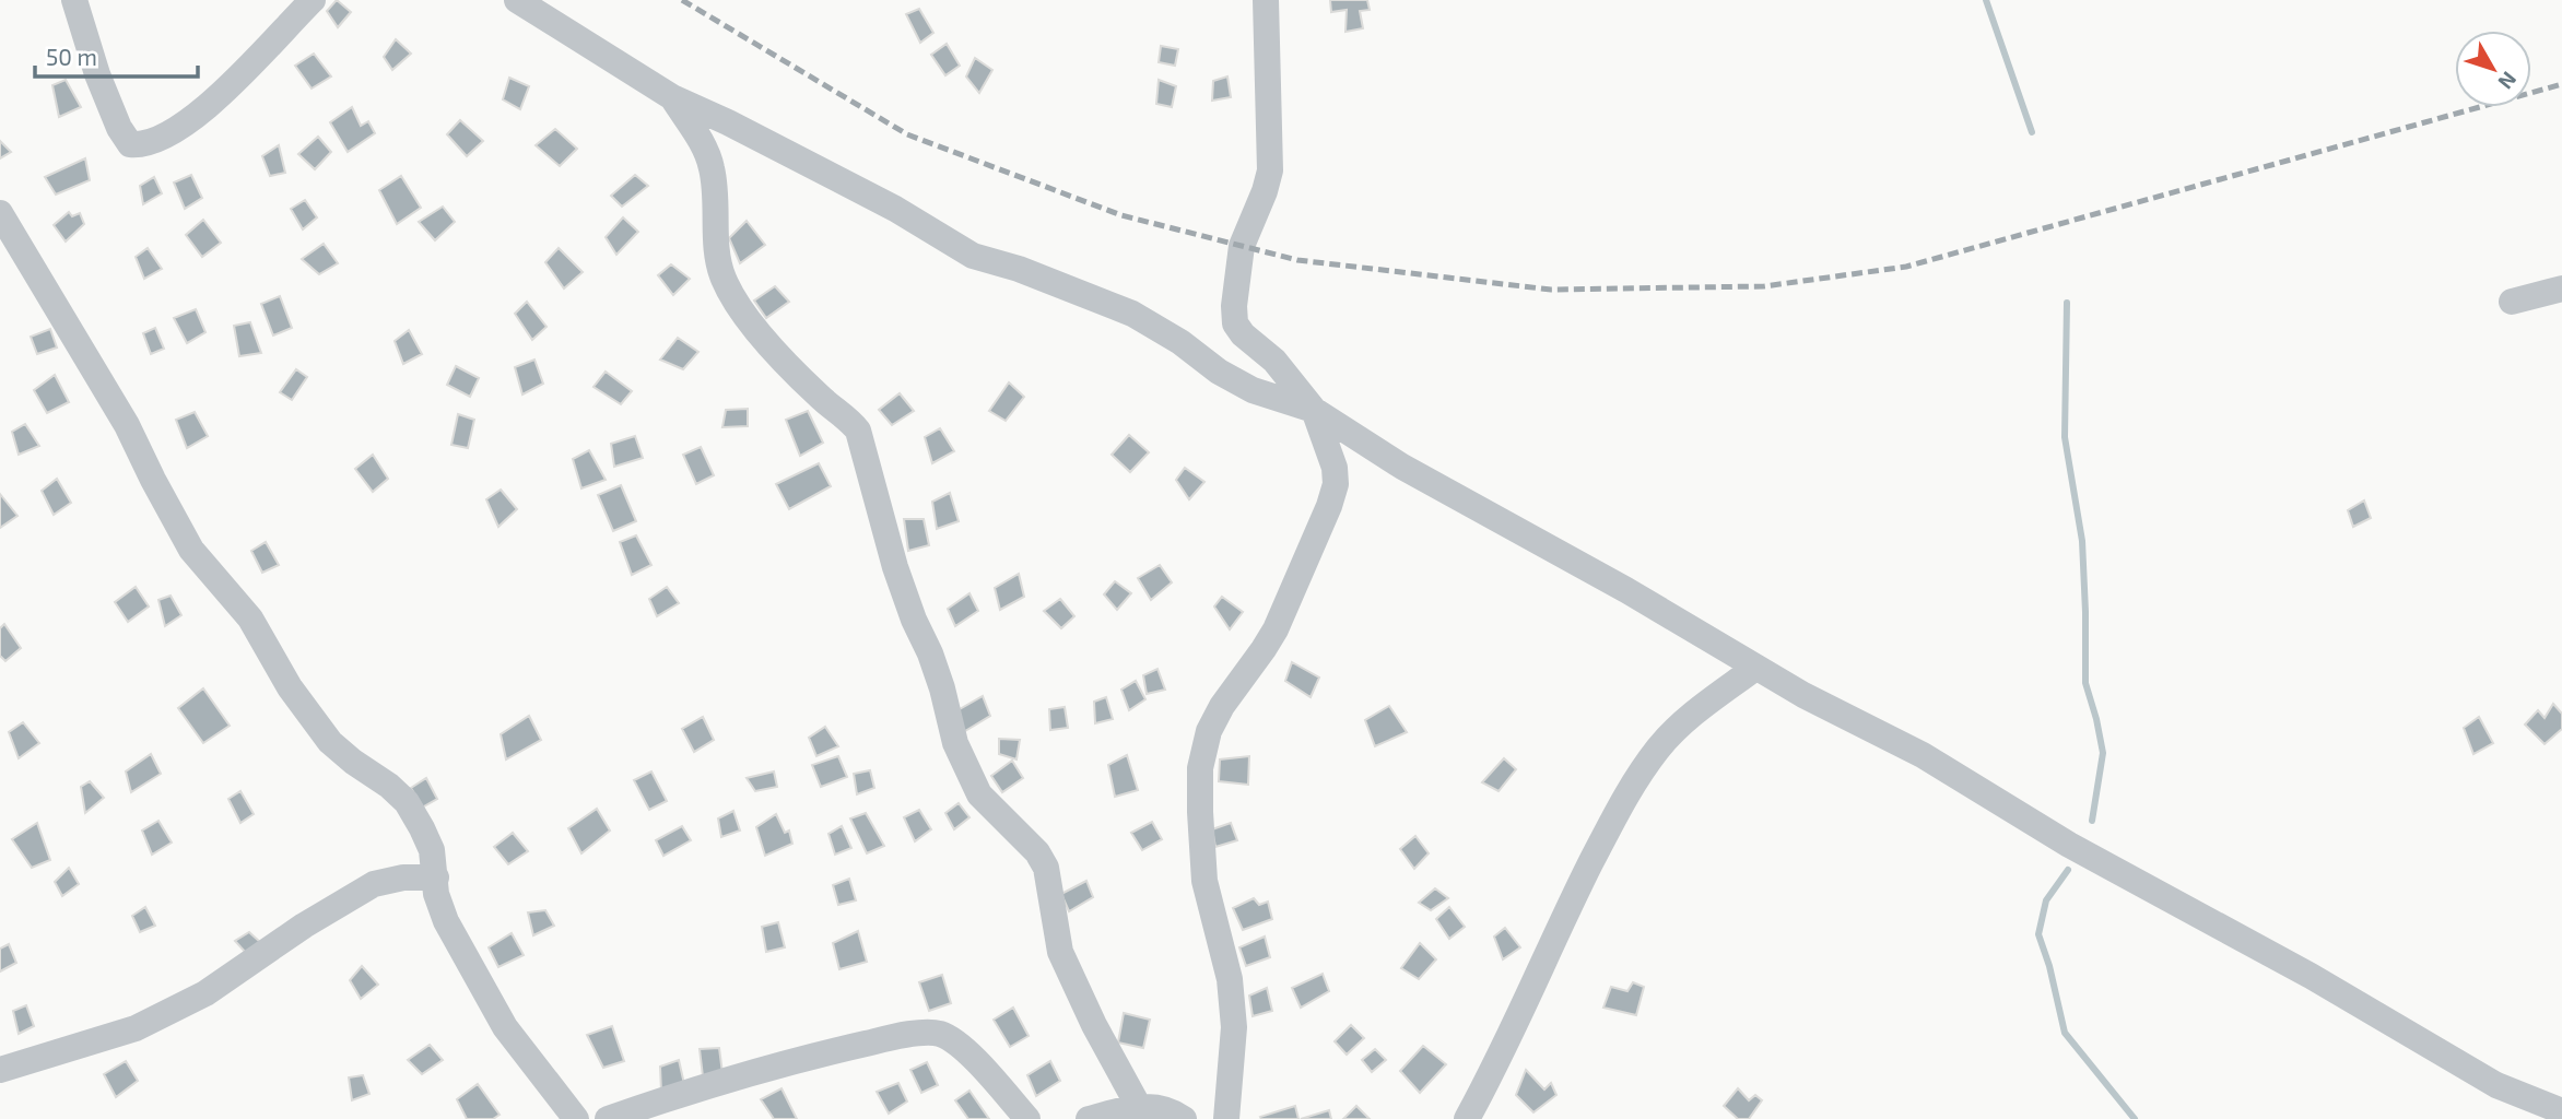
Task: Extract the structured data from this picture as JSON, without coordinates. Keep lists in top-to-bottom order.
{
  "scale_bar": "50 m",
  "north": "bottom right"
}
